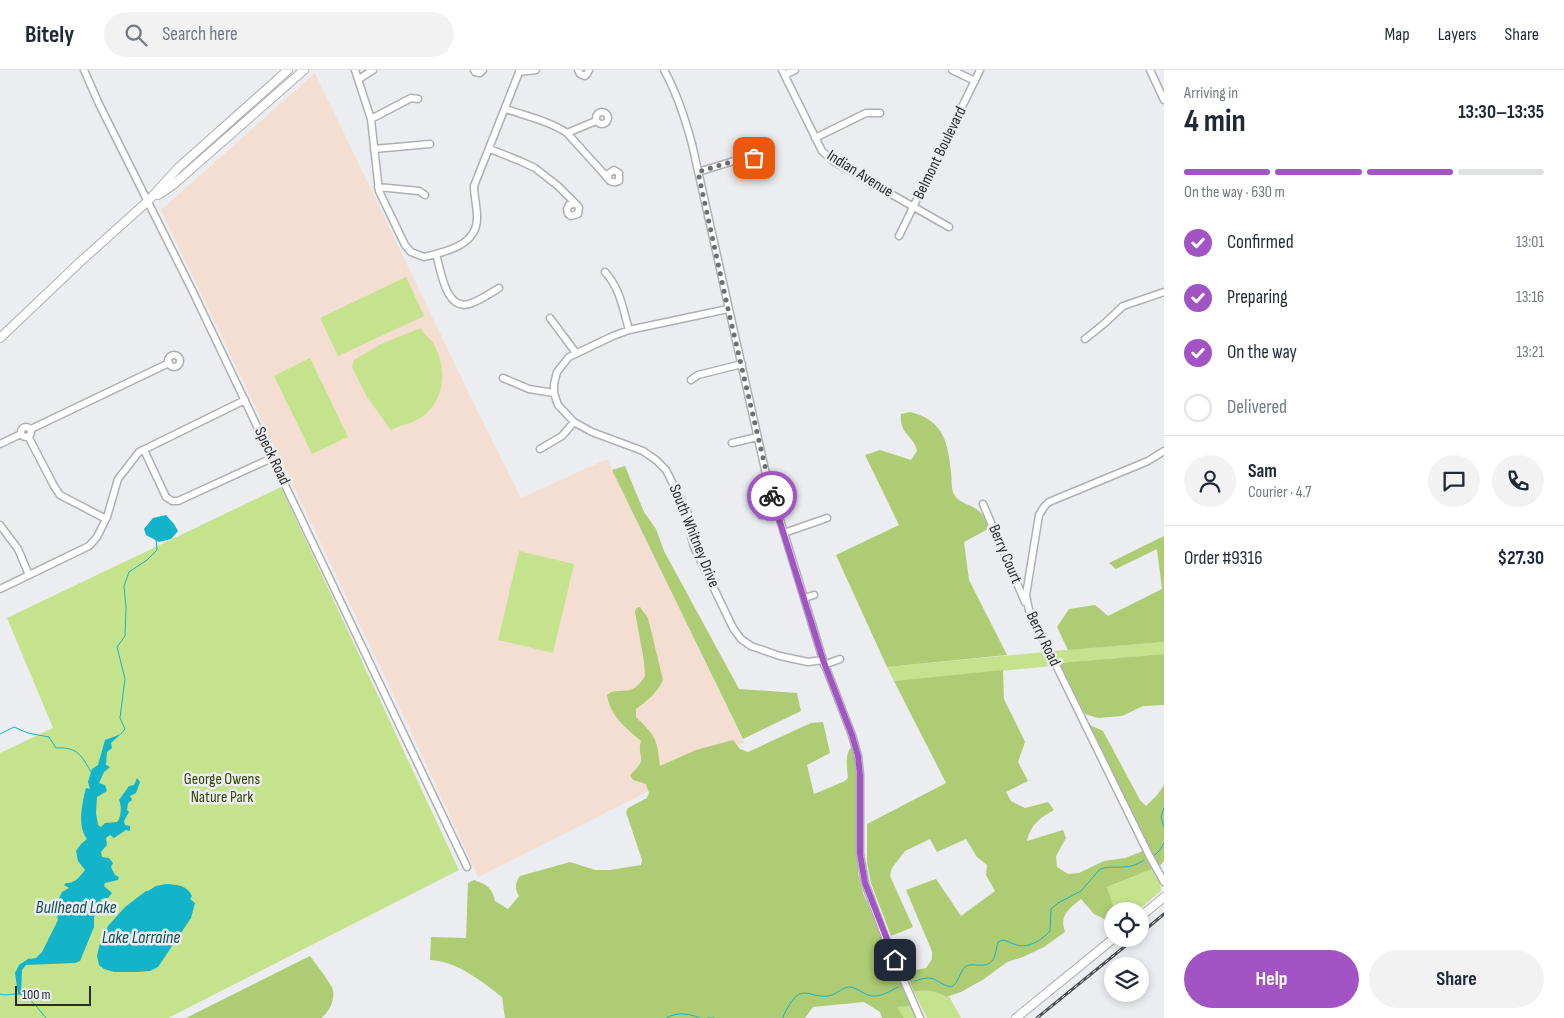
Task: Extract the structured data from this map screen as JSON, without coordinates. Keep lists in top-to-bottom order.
{
  "streets": {
    "street": [
      "Belmont Boulevard",
      "Indian Avenue",
      "Speck Road",
      "South Whitney Drive",
      "Berry Court",
      "Berry Road"
    ]
  },
  "crossings": [
    ["Belmont Boulevard", "Indian Avenue"],
    ["Berry Court", "Berry Road"]
  ],
  "water": ["Bullhead Lake", "Lake Lorraine"],
  "parks": ["George Owens Nature Park"],
  "scale_bar": "100 m",
  "page": {
    "header": "Bitely",
    "search": "Search here",
    "nav": ["Map", "Layers", "Share"],
    "heading": ["4 min", "Arriving in", "13:30–13:35"],
    "panel": [
      "Sam",
      "Courier · 4.7",
      "Order #9316",
      "$27.30"
    ],
    "bar": "On the way · 630 m",
    "list": [
      ["Confirmed", "13:01"],
      ["Preparing", "13:16"],
      ["On the way", "13:21"],
      "Delivered"
    ],
    "buttons": ["Help", "Share"],
    "scale": "100 m"
  }
}
